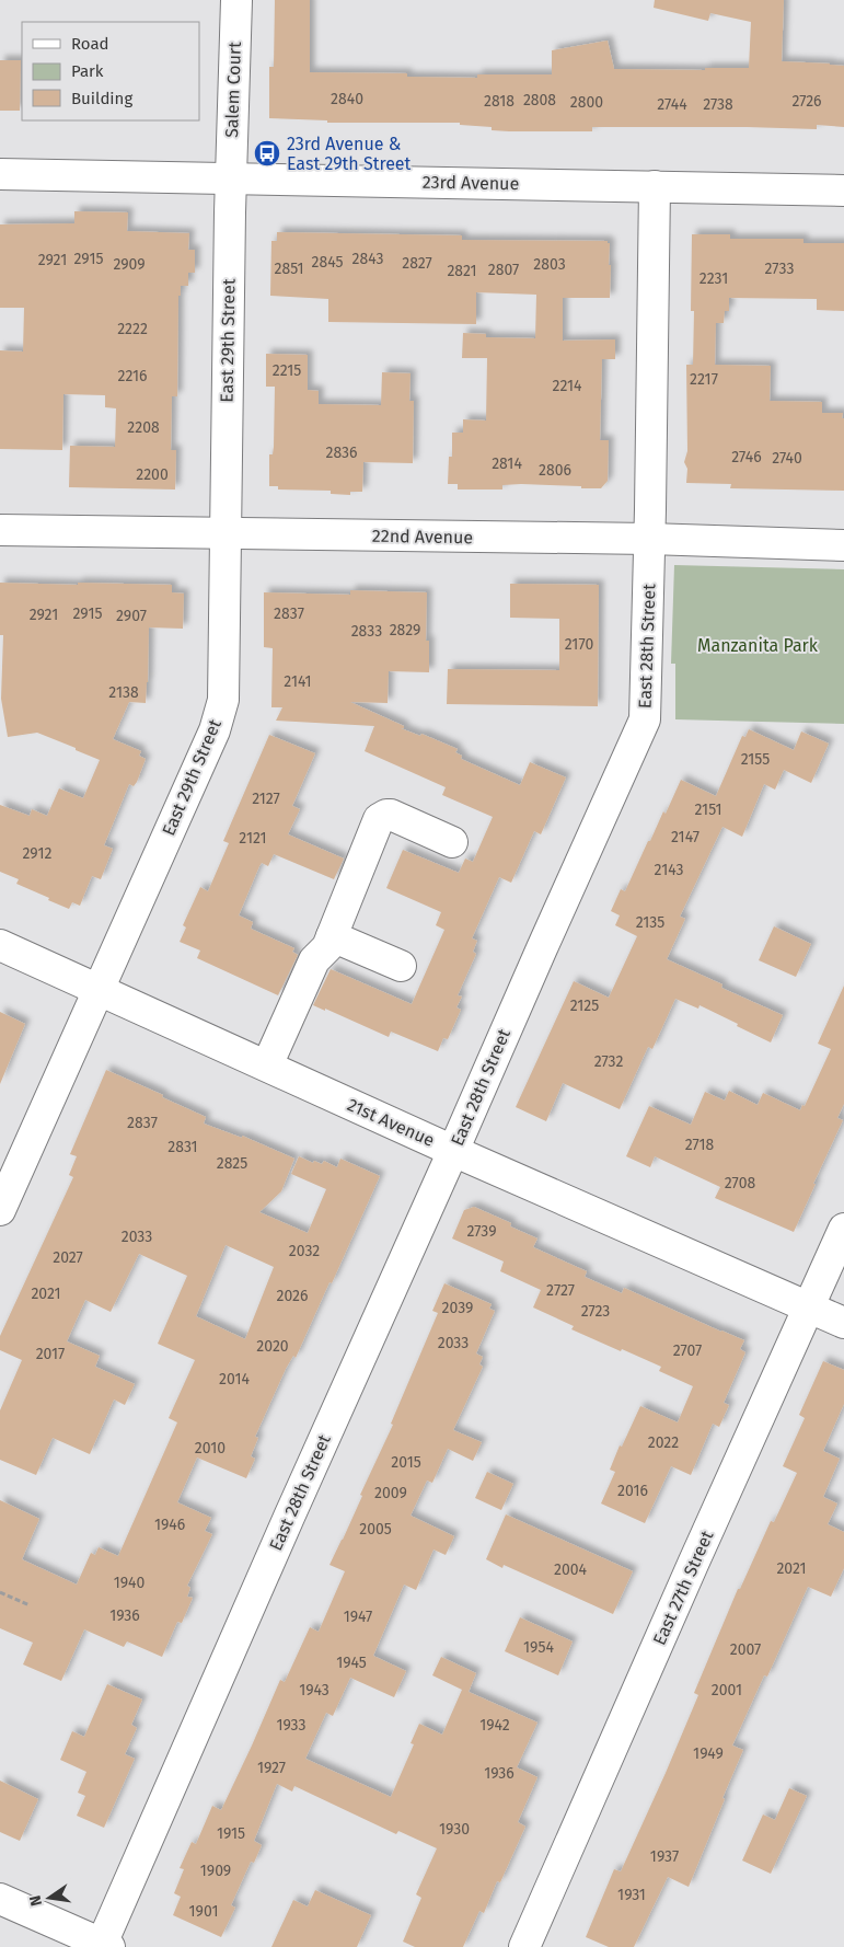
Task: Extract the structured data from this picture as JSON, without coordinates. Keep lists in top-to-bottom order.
{
  "streets": {
    "street": [
      "Salem Court",
      "23rd Avenue",
      "East 29th Street",
      "22nd Avenue",
      "East 28th Street",
      "21st Avenue",
      "East 27th Street"
    ]
  },
  "crossings": [
    ["Salem Court", "23rd Avenue"],
    ["Salem Court", "East 29th Street"],
    ["23rd Avenue", "East 29th Street"],
    ["23rd Avenue", "East 28th Street"],
    ["East 29th Street", "22nd Avenue"],
    ["East 29th Street", "21st Avenue"],
    ["22nd Avenue", "East 28th Street"],
    ["East 28th Street", "21st Avenue"],
    ["21st Avenue", "East 27th Street"]
  ],
  "parks": ["Manzanita Park"],
  "places": {
    "bus stop": ["23rd Avenue & East 29th Street"]
  },
  "house_numbers": [
    "2840",
    "2808",
    "2818",
    "2726",
    "2800",
    "2744",
    "2738",
    "2915",
    "2843",
    "2921",
    "2845",
    "2827",
    "2909",
    "2803",
    "2851",
    "2733",
    "2807",
    "2821",
    "2231",
    "2222",
    "2215",
    "2216",
    "2217",
    "2214",
    "2208",
    "2836",
    "2746",
    "2740",
    "2814",
    "2806",
    "2200",
    "2915",
    "2837",
    "2921",
    "2907",
    "2829",
    "2833",
    "2170",
    "2141",
    "2138",
    "2155",
    "2127",
    "2151",
    "2147",
    "2121",
    "2912",
    "2143",
    "2135",
    "2125",
    "2732",
    "2837",
    "2718",
    "2831",
    "2825",
    "2708",
    "2739",
    "2033",
    "2032",
    "2027",
    "2727",
    "2021",
    "2026",
    "2039",
    "2723",
    "2033",
    "2020",
    "2707",
    "2017",
    "2014",
    "2022",
    "2010",
    "2015",
    "2016",
    "2009",
    "1946",
    "2005",
    "2021",
    "2004",
    "1940",
    "1936",
    "1947",
    "1954",
    "2007",
    "1945",
    "1943",
    "2001",
    "1933",
    "1942",
    "1949",
    "1927",
    "1936",
    "1930",
    "1915",
    "1937",
    "1909",
    "1931",
    "1901"
  ],
  "legend": ["Road", "Park", "Building"],
  "north": "left"
}
